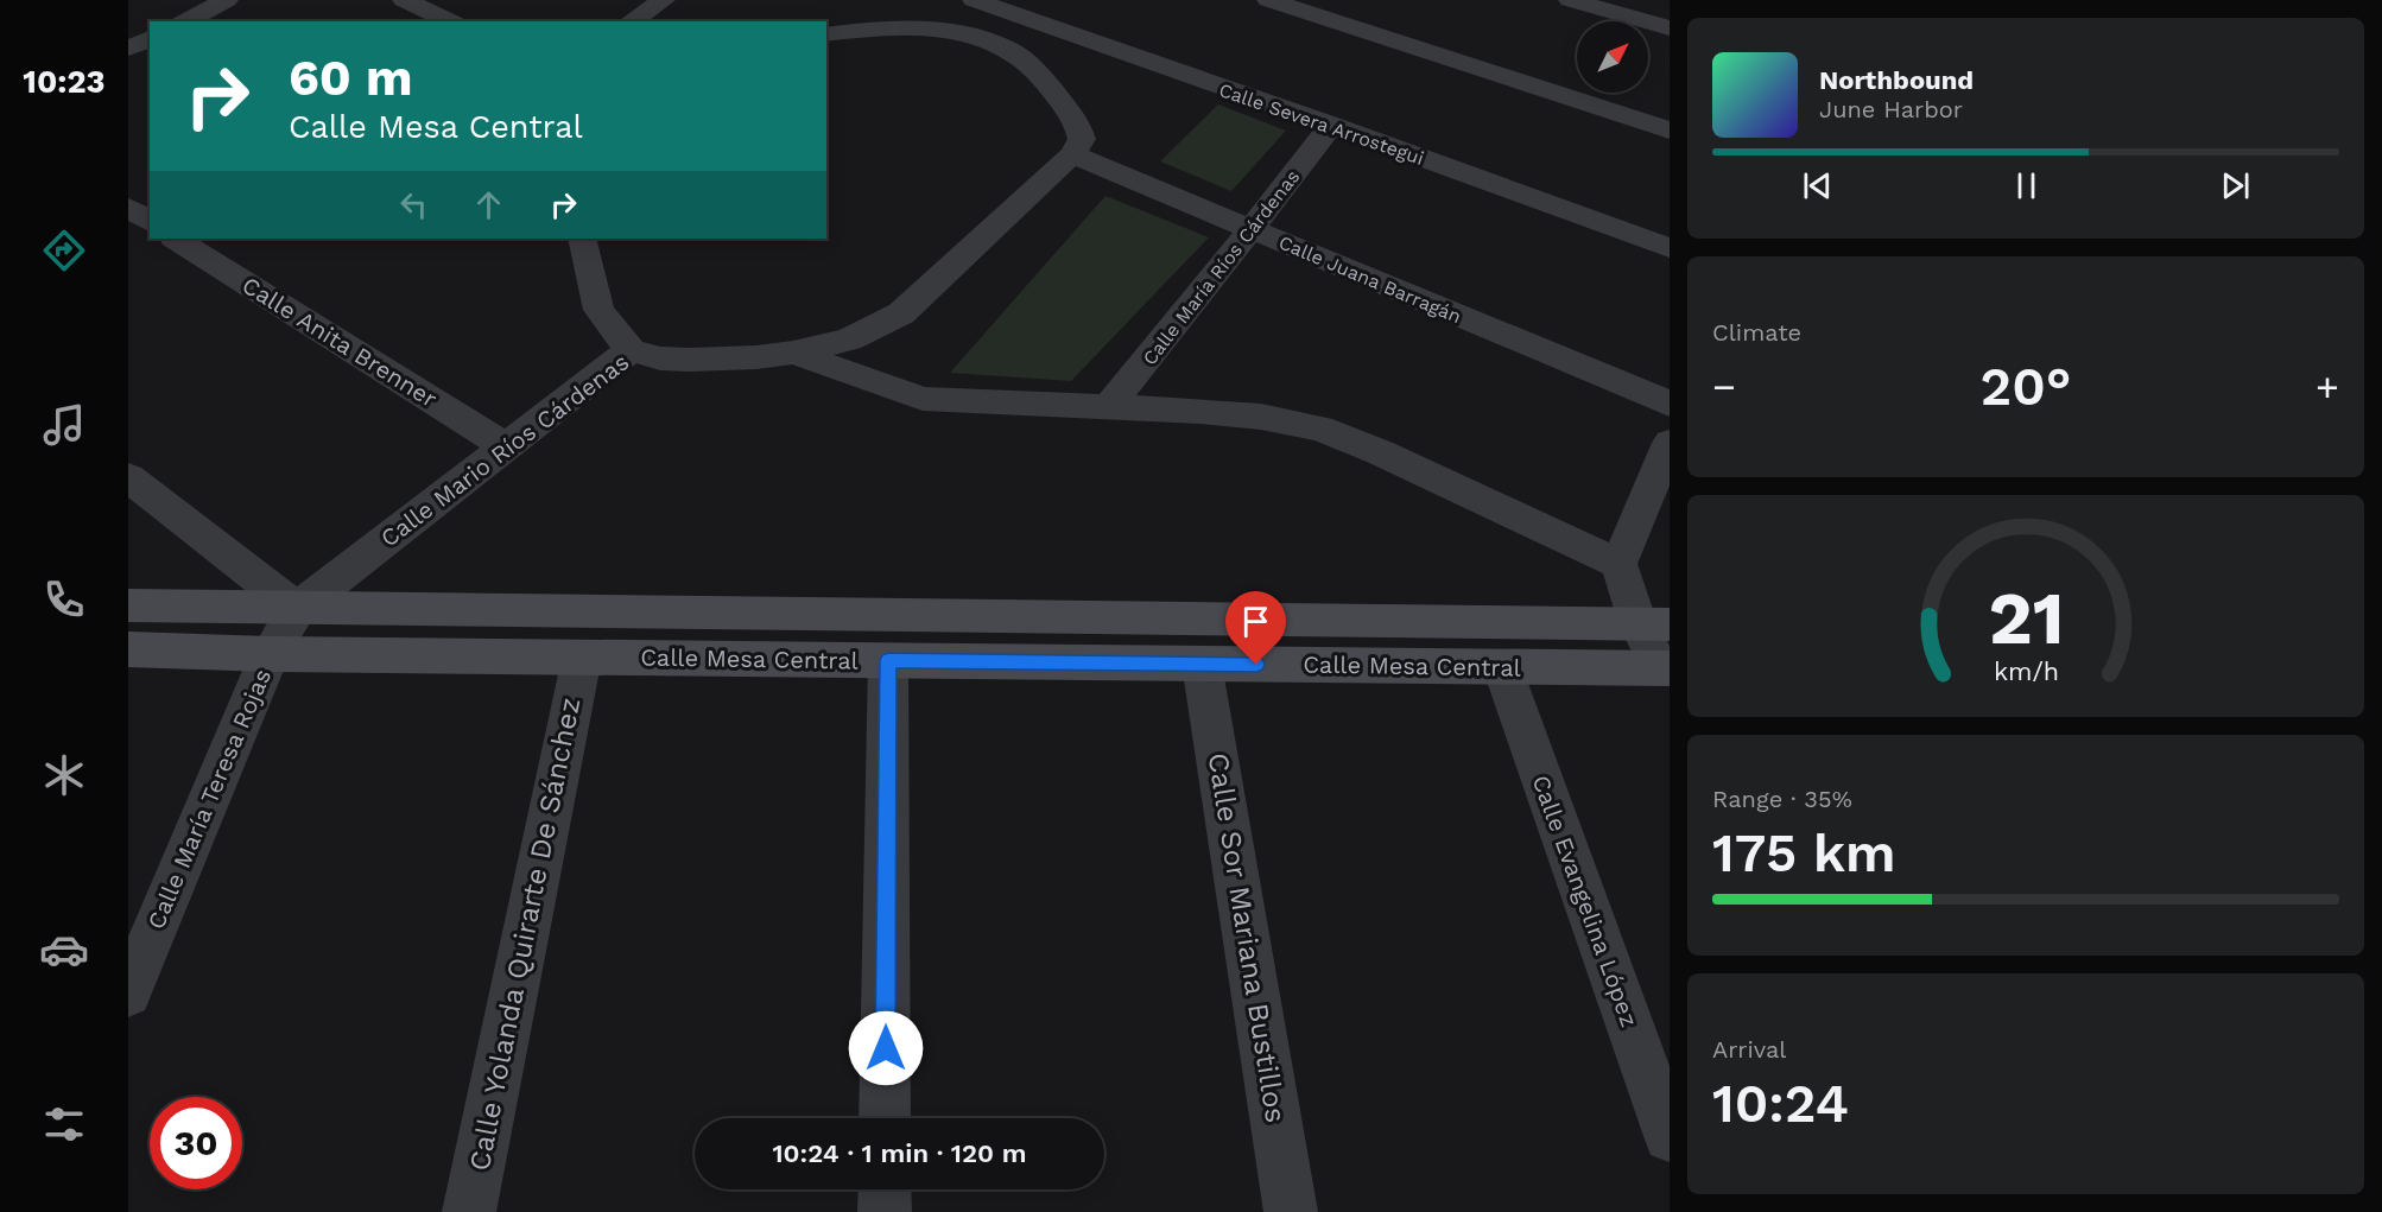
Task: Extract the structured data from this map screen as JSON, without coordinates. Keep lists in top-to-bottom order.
{
  "streets": {
    "main road": ["Calle Mesa Central"],
    "street": [
      "Calle Severa Arrostegui",
      "Calle María Ríos Cárdenas",
      "Calle Juana Barragán",
      "Calle Anita Brenner",
      "Calle Mario Ríos Cárdenas",
      "Calle María Teresa Rojas",
      "Calle Evangelina López",
      "Calle Yolanda Quirarte De Sánchez",
      "Calle Sor Mariana Bustillos"
    ]
  },
  "crossings": [
    ["Calle Severa Arrostegui", "Calle María Ríos Cárdenas"],
    ["Calle María Ríos Cárdenas", "Calle Juana Barragán"],
    ["Calle María Ríos Cárdenas", "Calle Mario Ríos Cárdenas"],
    ["Calle Anita Brenner", "Calle Mario Ríos Cárdenas"],
    ["Calle Mario Ríos Cárdenas", "Calle Mesa Central"],
    ["Calle Mario Ríos Cárdenas", "Calle María Teresa Rojas"],
    ["Calle Mesa Central", "Calle María Teresa Rojas"],
    ["Calle Mesa Central", "Calle Evangelina López"],
    ["Calle Mesa Central", "Calle Yolanda Quirarte De Sánchez"],
    ["Calle Mesa Central", "Calle Sor Mariana Bustillos"]
  ],
  "north": "top right",
  "page": {
    "tabs": "10:23",
    "turn": ["60 m", "Calle Mesa Central"],
    "song": ["Northbound", "June Harbor"],
    "tile": [
      "Climate",
      ["Range · 35%", "175 km"],
      ["Arrival", "10:24"]
    ],
    "heat": ["−", "20°", "+"],
    "limit": "30",
    "trip": "10:24 · 1 min · 120 m",
    "gauge": ["21", "km/h"]
  }
}
